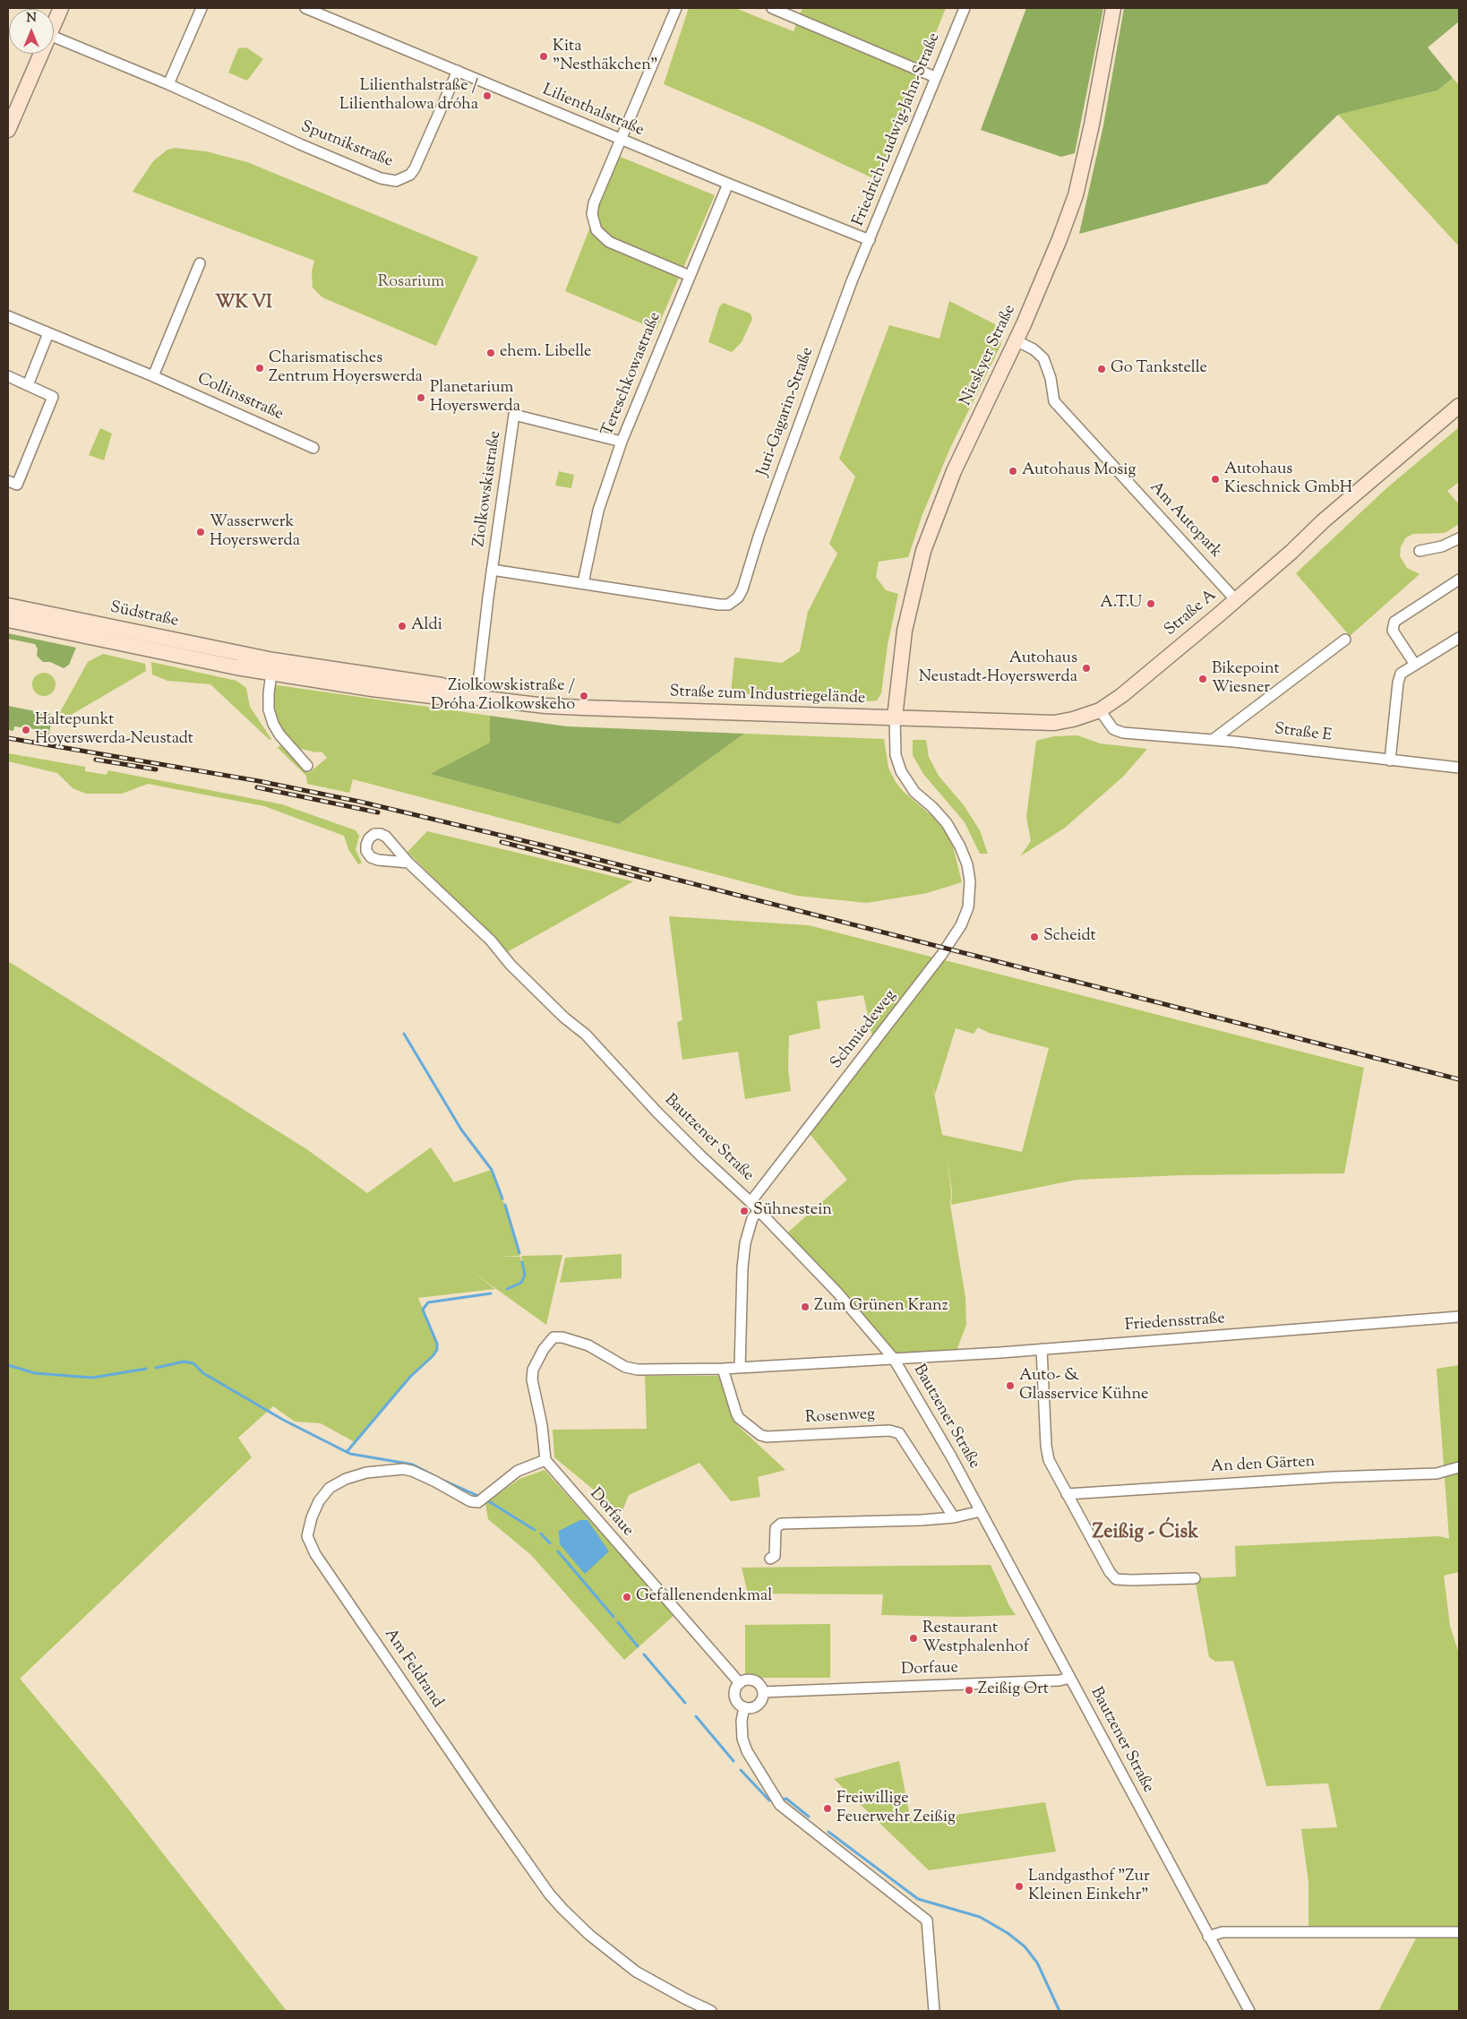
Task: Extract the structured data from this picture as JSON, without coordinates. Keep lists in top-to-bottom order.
{
  "streets": {
    "main road": [
      "Nieskyer Straße",
      "Straße A",
      "Südstraße",
      "Straße zum Industriegelände"
    ],
    "street": [
      "Lilienthalstraße",
      "Friedrich-Ludwig-Jahn-Straße",
      "Sputnikstraße",
      "Tereschkowastraße",
      "Collinsstraße",
      "Juri-Gagarin-Straße",
      "Ziolkowskistraße",
      "Am Autopark",
      "Straße E",
      "Schmiedeweg",
      "Bautzener Straße",
      "Friedensstraße",
      "Rosenweg",
      "An den Gärten",
      "Dorfaue",
      "Am Feldrand"
    ]
  },
  "crossings": [
    ["Lilienthalstraße", "Friedrich-Ludwig-Jahn-Straße"],
    ["Lilienthalstraße", "Sputnikstraße"],
    ["Lilienthalstraße", "Tereschkowastraße"],
    ["Lilienthalstraße", "Juri-Gagarin-Straße"],
    ["Friedrich-Ludwig-Jahn-Straße", "Juri-Gagarin-Straße"],
    ["Nieskyer Straße", "Am Autopark"],
    ["Nieskyer Straße", "Straße A"],
    ["Nieskyer Straße", "Straße zum Industriegelände"],
    ["Nieskyer Straße", "Schmiedeweg"],
    ["Tereschkowastraße", "Ziolkowskistraße"],
    ["Juri-Gagarin-Straße", "Ziolkowskistraße"],
    ["Ziolkowskistraße", "Straße zum Industriegelände"],
    ["Am Autopark", "Straße A"],
    ["Straße A", "Straße zum Industriegelände"],
    ["Straße A", "Straße E"],
    ["Straße A", "Schmiedeweg"],
    ["Südstraße", "Straße zum Industriegelände"],
    ["Straße zum Industriegelände", "Schmiedeweg"],
    ["Schmiedeweg", "Bautzener Straße"],
    ["Bautzener Straße", "Friedensstraße"],
    ["Bautzener Straße", "Dorfaue"],
    ["Dorfaue", "Am Feldrand"]
  ],
  "districts": ["WK VI", "Zeißig - Ćisk"],
  "parks": ["Rosarium"],
  "places": [
    "Kita \"Nesthäkchen\"",
    "Lilienthalstraße / Lilienthalowa dróha",
    "ehem. Libelle",
    "Charismatisches Zentrum Hoyerswerda",
    "Go Tankstelle",
    "Planetarium Hoyerswerda",
    "Autohaus Mosig",
    "Autohaus Kieschnick GmbH",
    "Wasserwerk Hoyerswerda",
    "A.T.U",
    "Aldi",
    "Autohaus Neustadt-Hoyerswerda",
    "Bikepoint Wiesner",
    "Ziolkowskistraße / Dróha Ziolkowskeho",
    "Haltepunkt Hoyerswerda-Neustadt",
    "Scheidt",
    "Sühnestein",
    "Zum Grünen Kranz",
    "Auto- & Glasservice Kühne",
    "Gefallenendenkmal",
    "Restaurant Westphalenhof",
    "Zeißig Ort",
    "Freiwillige Feuerwehr Zeißig",
    "Landgasthof \"Zur Kleinen Einkehr\""
  ],
  "north": "top"
}
